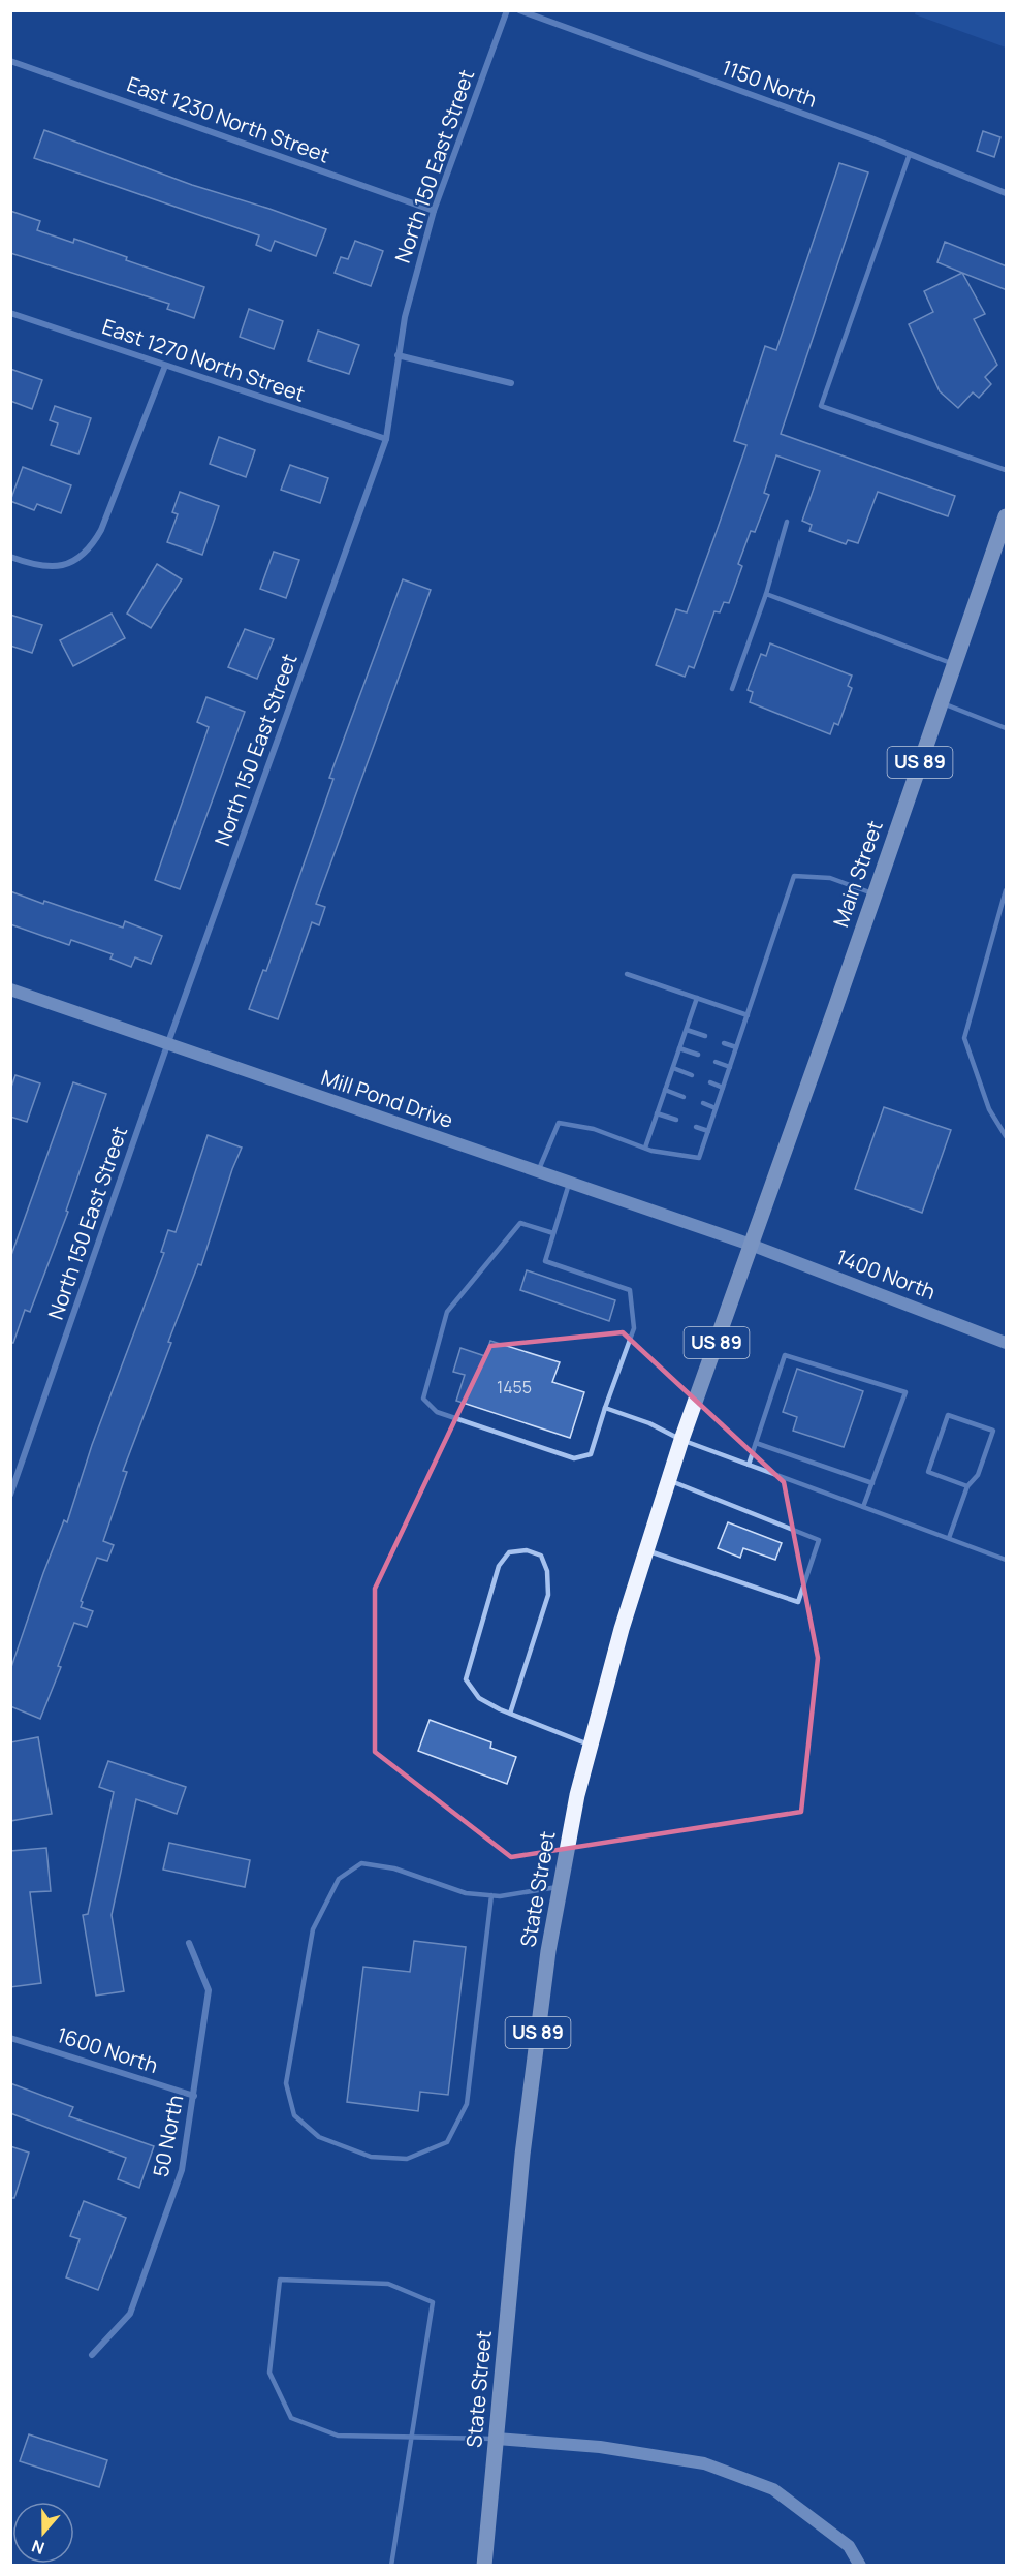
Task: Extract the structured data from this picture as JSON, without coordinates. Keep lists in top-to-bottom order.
{
  "streets": {
    "main road": [
      "US 89",
      "Main Street",
      "Mill Pond Drive",
      "1400 North",
      "State Street"
    ],
    "street": [
      "1150 North",
      "East 1230 North Street",
      "North 150 East Street",
      "East 1270 North Street",
      "1600 North",
      "50 North"
    ]
  },
  "crossings": [
    ["East 1230 North Street", "North 150 East Street"],
    ["North 150 East Street", "East 1270 North Street"],
    ["North 150 East Street", "Mill Pond Drive"],
    ["Main Street", "Mill Pond Drive"],
    ["Main Street", "1400 North"],
    ["Main Street", "State Street"],
    ["Mill Pond Drive", "1400 North"],
    ["Mill Pond Drive", "State Street"],
    ["1400 North", "State Street"],
    ["1600 North", "50 North"]
  ],
  "house_numbers": ["1455"],
  "north": "bottom"
}
